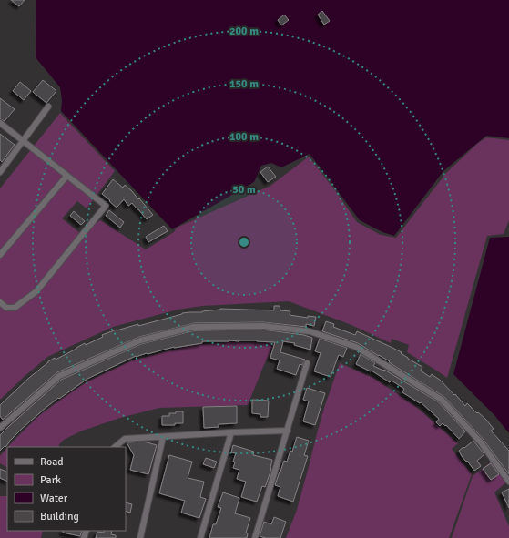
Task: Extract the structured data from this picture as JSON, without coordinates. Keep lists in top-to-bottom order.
{
  "legend": [
    "Road",
    "Park",
    "Water",
    "Building"
  ],
  "rings": [
    "200 m",
    "150 m",
    "100 m",
    "50 m"
  ]
}
